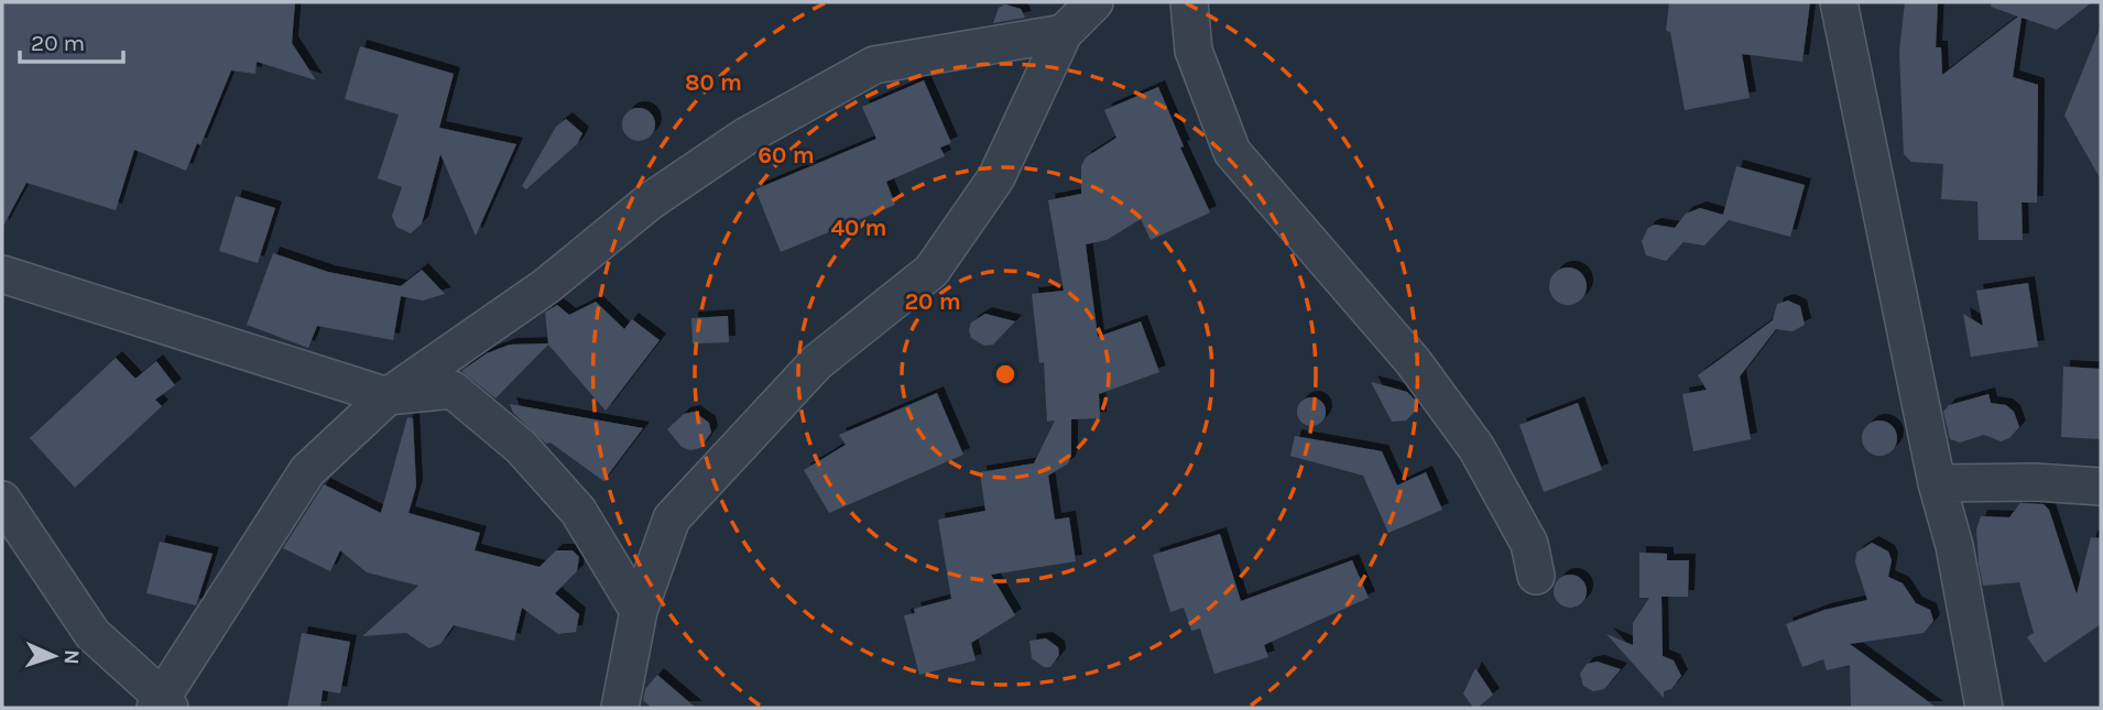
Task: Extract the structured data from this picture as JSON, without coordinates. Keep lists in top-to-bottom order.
{
  "scale_bar": "20 m",
  "north": "right",
  "rings": [
    "80 m",
    "60 m",
    "40 m",
    "20 m"
  ]
}
